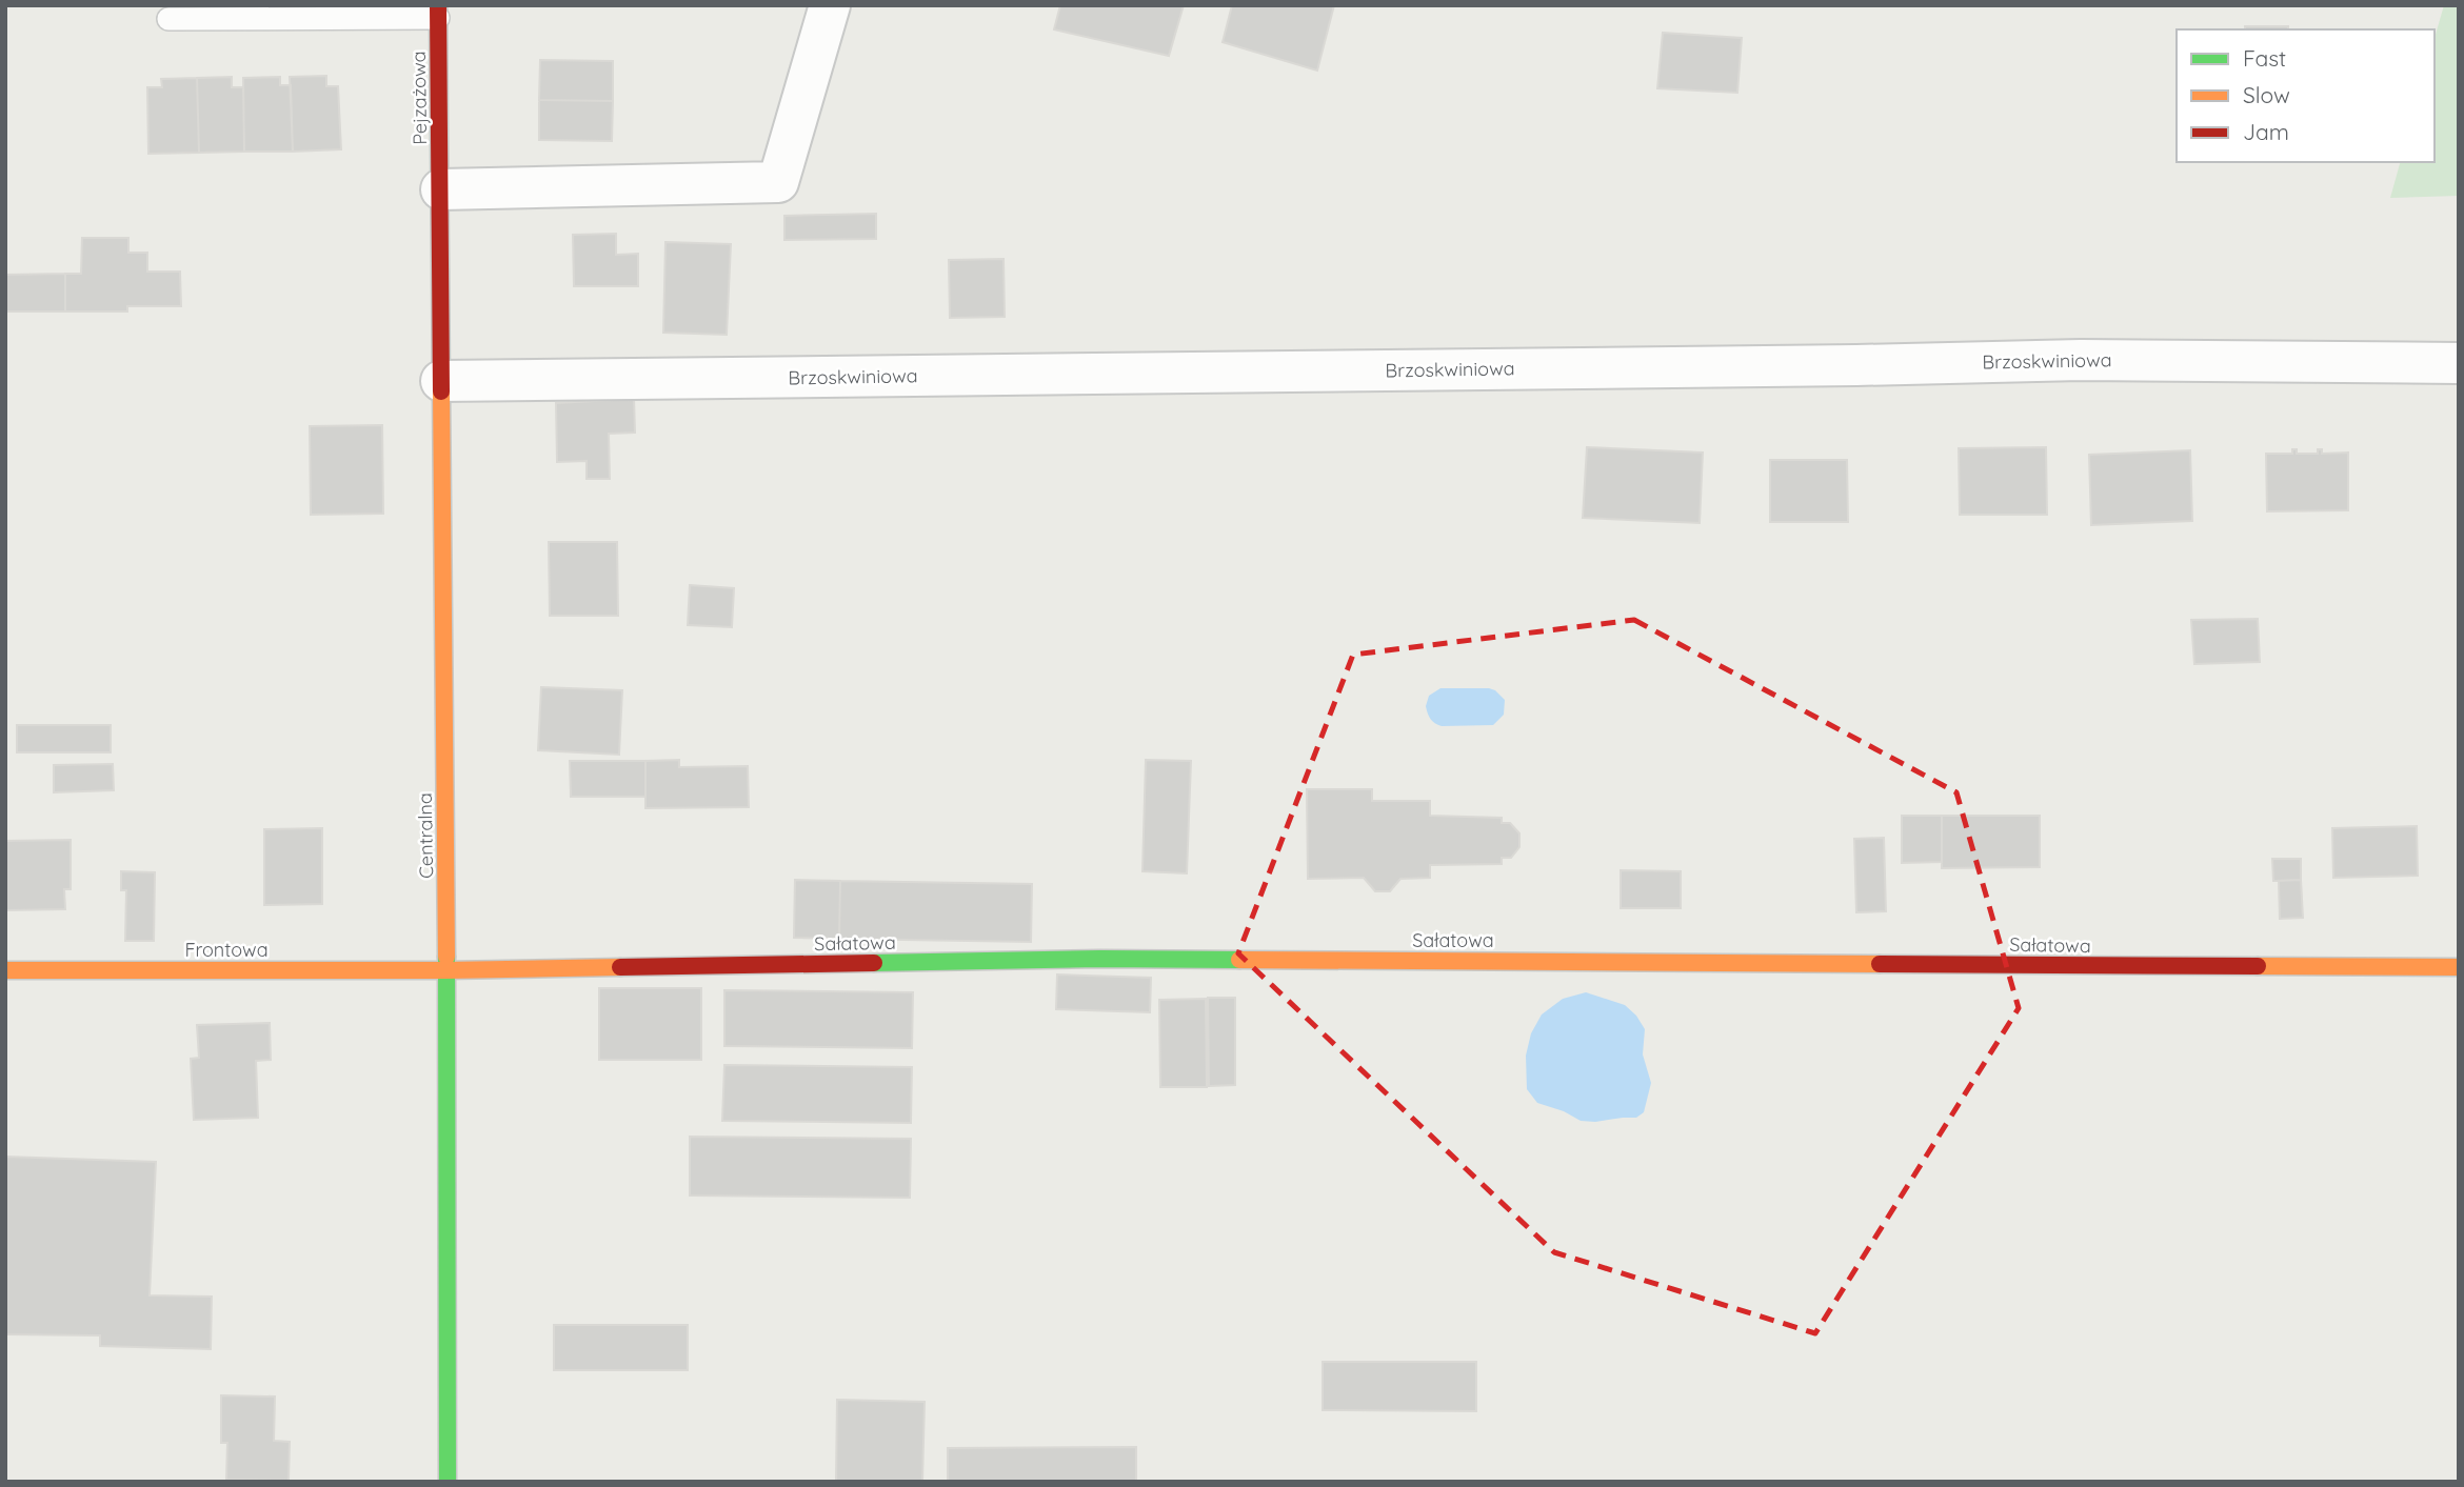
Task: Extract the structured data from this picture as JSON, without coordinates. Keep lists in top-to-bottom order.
{
  "streets": {
    "street": [
      "Pejzażowa",
      "Brzoskwiniowa",
      "Centralna",
      "Sałatowa",
      "Frontowa"
    ]
  },
  "crossings": [
    ["Pejzażowa", "Centralna"],
    ["Brzoskwiniowa", "Centralna"],
    ["Centralna", "Sałatowa"],
    ["Centralna", "Frontowa"],
    ["Sałatowa", "Frontowa"]
  ],
  "legend": ["Fast", "Slow", "Jam"]
}
